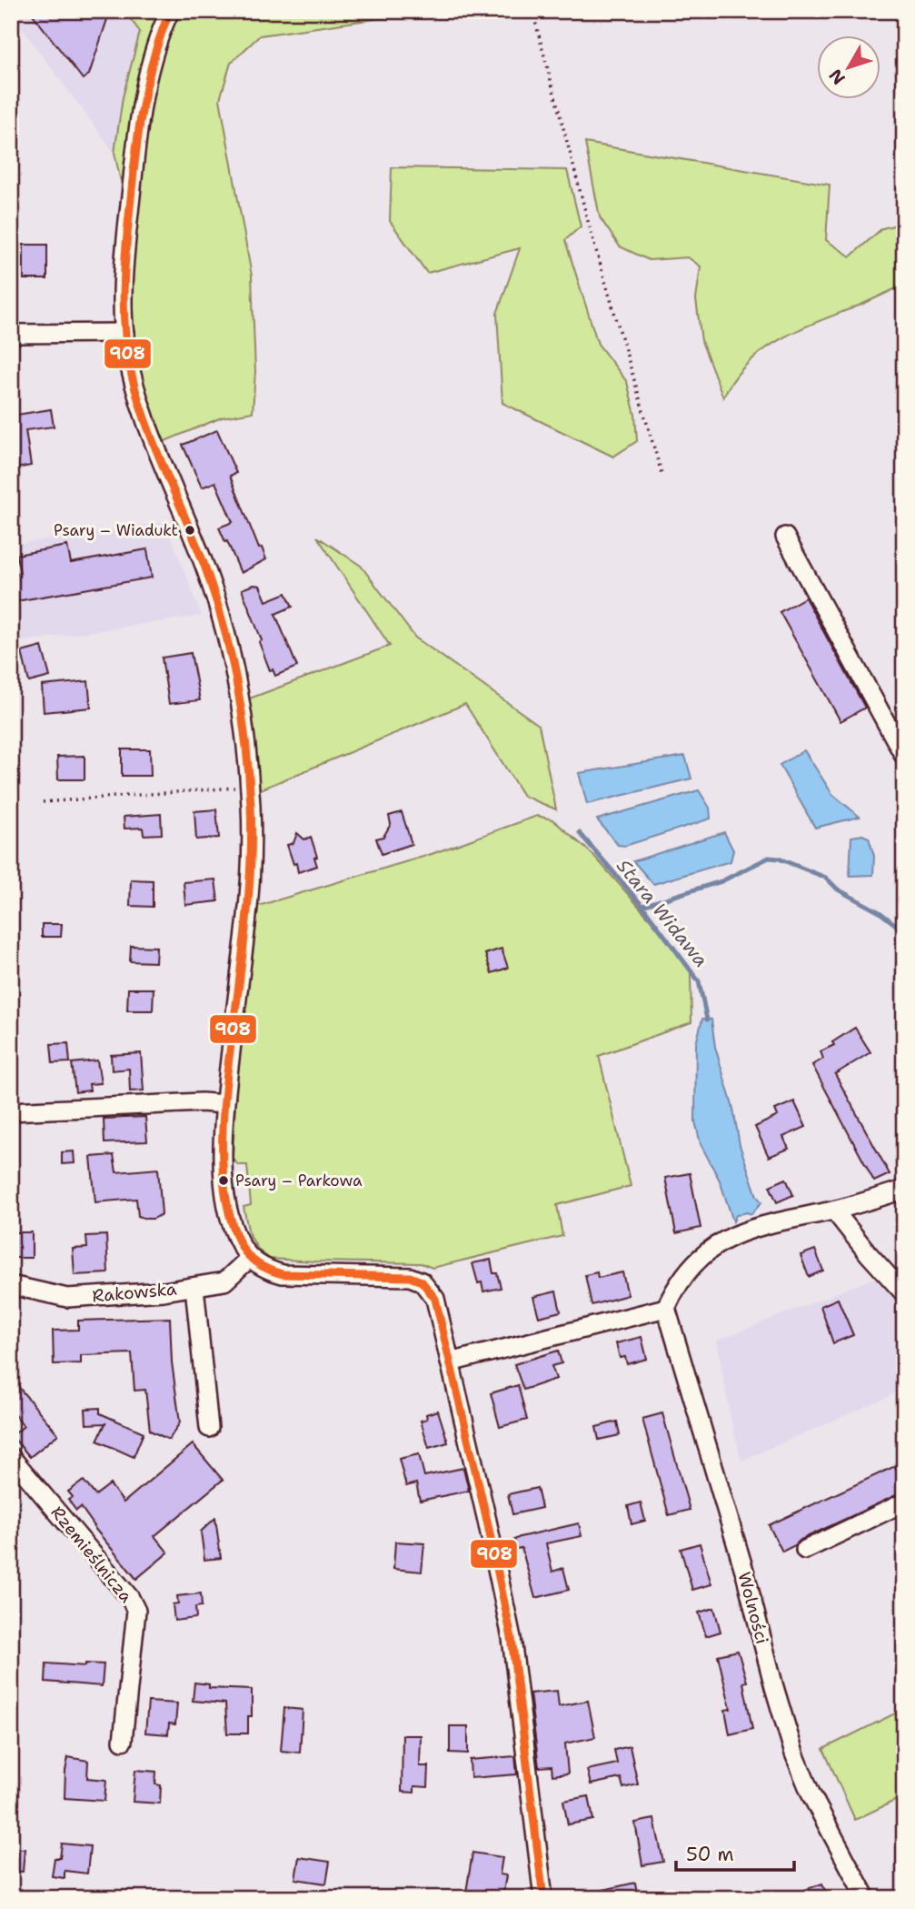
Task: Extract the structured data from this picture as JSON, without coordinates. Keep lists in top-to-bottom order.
{
  "streets": {
    "street": ["Rakowska", "Rzemieślnicza", "Wolności"]
  },
  "water": ["Stara Widawa"],
  "places": ["Psary – Wiadukt", "Psary – Parkowa"],
  "lines": ["transit line 908"],
  "scale_bar": "50 m",
  "north": "bottom left"
}
